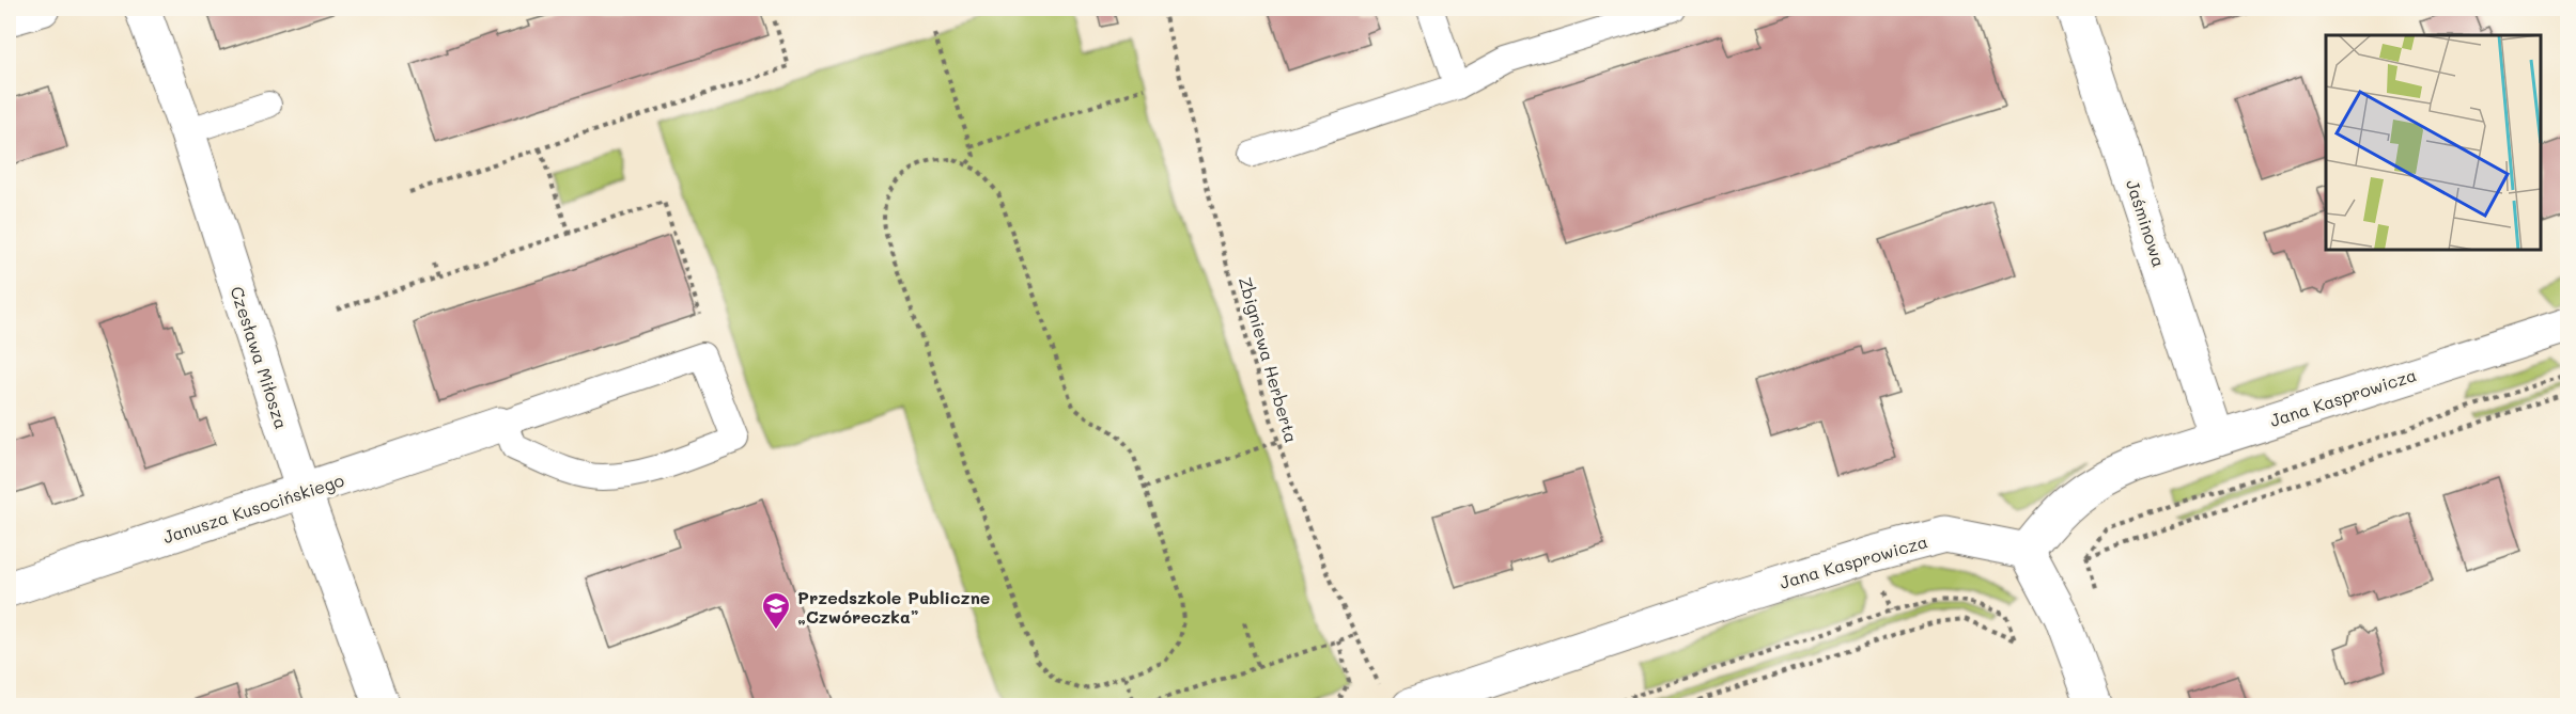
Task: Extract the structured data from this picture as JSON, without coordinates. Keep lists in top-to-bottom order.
{
  "streets": {
    "street": [
      "Jaśminowa",
      "Czesława Miłosza",
      "Jana Kasprowicza",
      "Janusza Kusocińskiego"
    ],
    "path": ["Zbigniewa Herberta"]
  },
  "crossings": [
    ["Jaśminowa", "Jana Kasprowicza"],
    ["Czesława Miłosza", "Janusza Kusocińskiego"]
  ],
  "places": {
    "school or university": ["Przedszkole Publiczne „Czwóreczka”"]
  }
}
